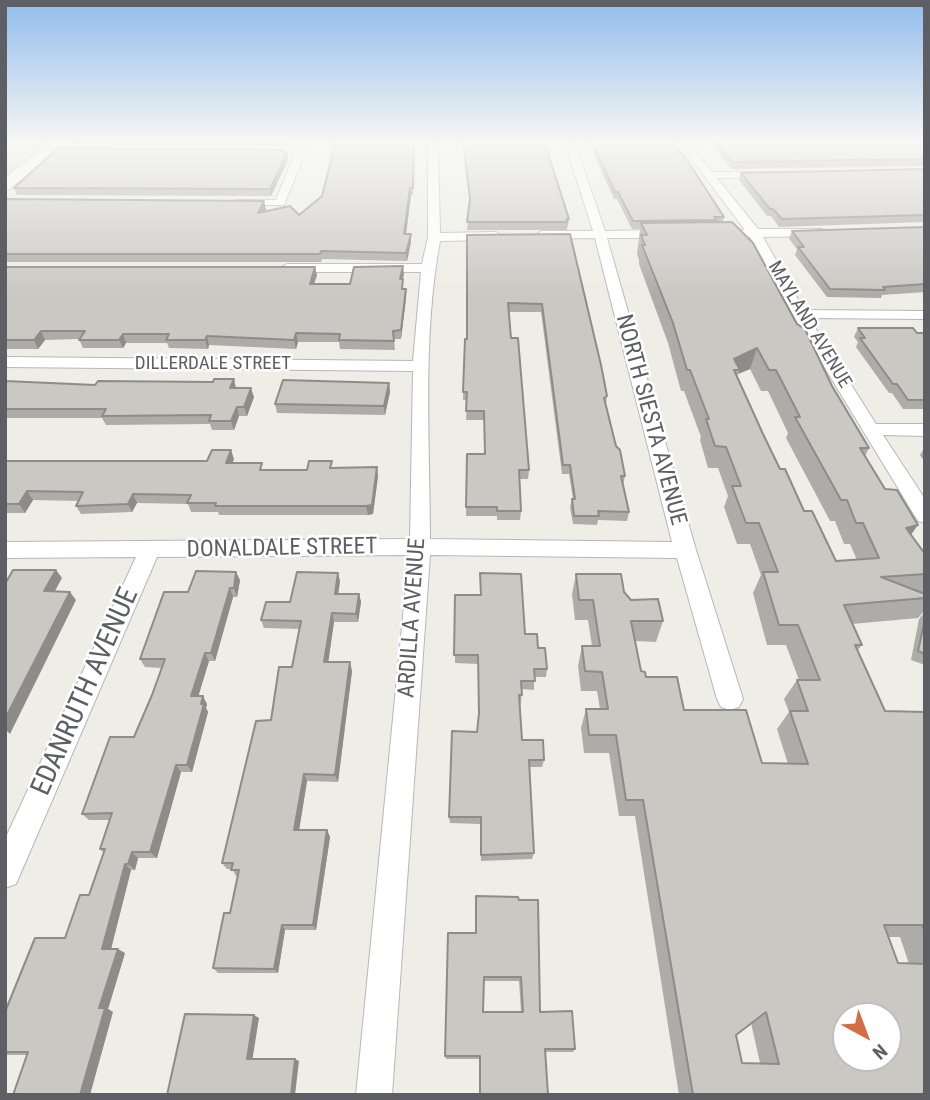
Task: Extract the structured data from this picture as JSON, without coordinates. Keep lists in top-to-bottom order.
{
  "streets": {
    "street": [
      "MAYLAND AVENUE",
      "DILLERDALE STREET",
      "NORTH SIESTA AVENUE",
      "DONALDALE STREET",
      "ARDILLA AVENUE",
      "EDANRUTH AVENUE"
    ]
  },
  "crossings": [
    ["DILLERDALE STREET", "ARDILLA AVENUE"],
    ["NORTH SIESTA AVENUE", "DONALDALE STREET"],
    ["DONALDALE STREET", "ARDILLA AVENUE"],
    ["DONALDALE STREET", "EDANRUTH AVENUE"]
  ],
  "north": "bottom right"
}
